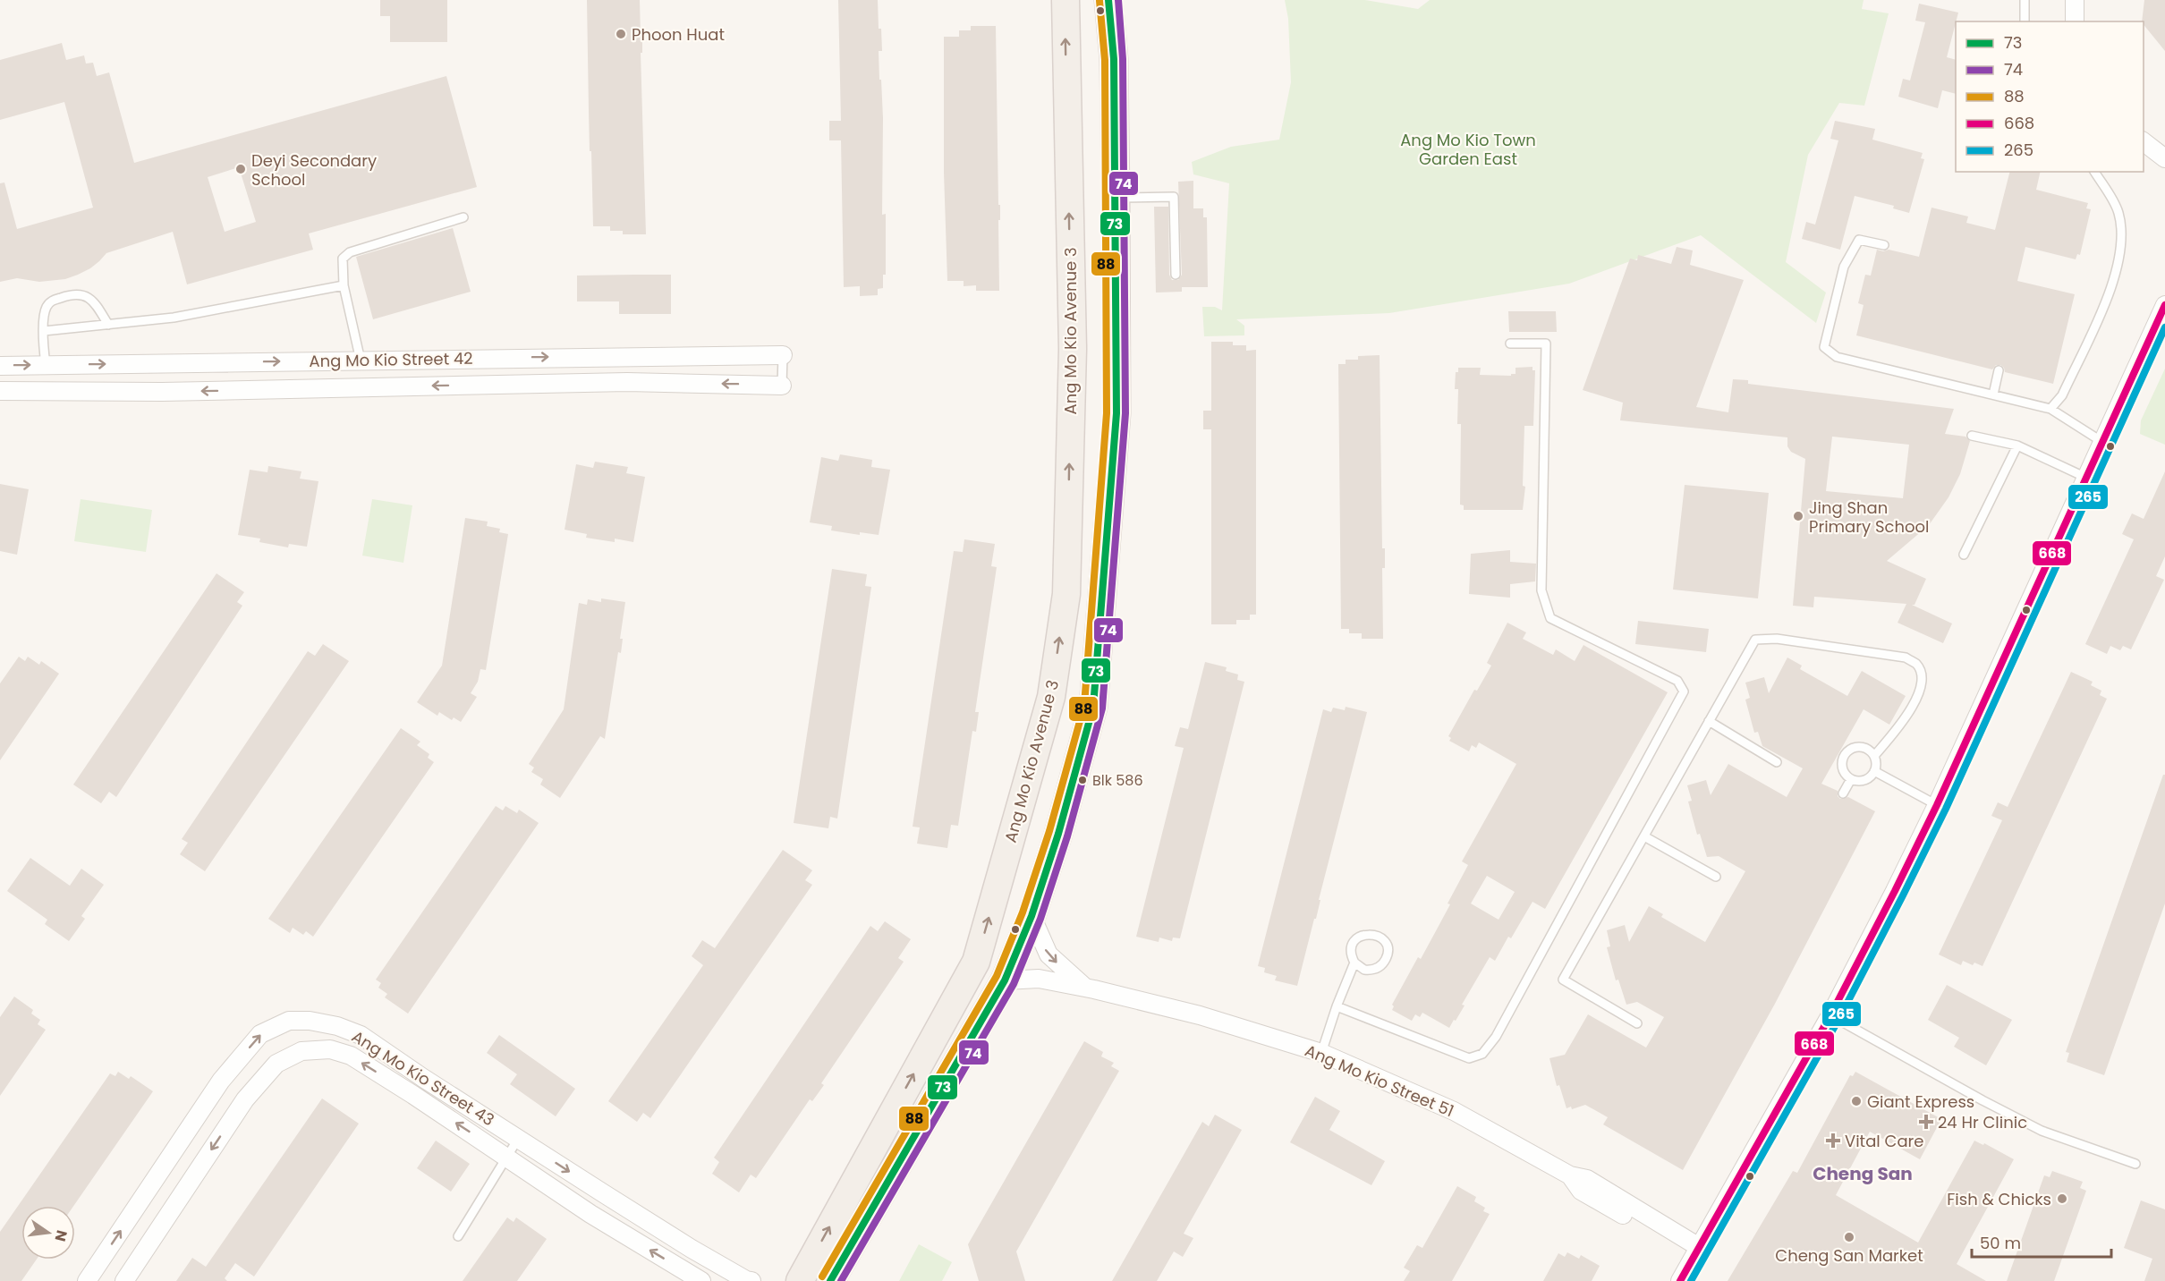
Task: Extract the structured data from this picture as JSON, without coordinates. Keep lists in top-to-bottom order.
{
  "streets": {
    "main road": ["Ang Mo Kio Avenue 3"],
    "street": ["Ang Mo Kio Street 42", "Ang Mo Kio Street 43", "Ang Mo Kio Street 51"]
  },
  "districts": ["Cheng San"],
  "parks": ["Ang Mo Kio Town Garden East"],
  "places": {
    "other": [
      "Phoon Huat",
      "Deyi Secondary School",
      "Jing Shan Primary School",
      "Blk 586",
      "Giant Express",
      "Fish & Chicks",
      "Cheng San Market"
    ],
    "health": ["24 Hr Clinic", "Vital Care"]
  },
  "lines": [
    "transit line 73",
    "transit line 74",
    "transit line 88",
    "transit line 668",
    "transit line 265"
  ],
  "legend": [
    "73",
    "74",
    "88",
    "668",
    "265"
  ],
  "scale_bar": "50 m",
  "north": "right"
}
